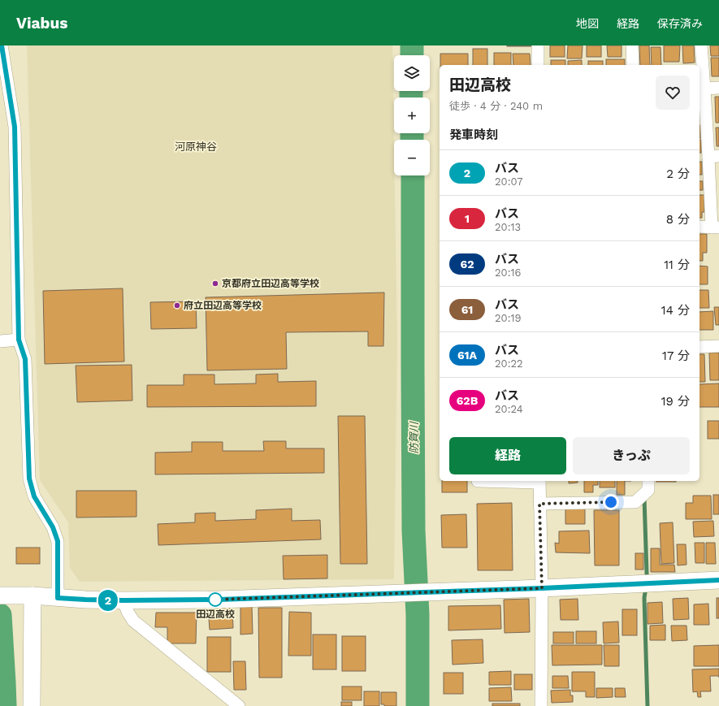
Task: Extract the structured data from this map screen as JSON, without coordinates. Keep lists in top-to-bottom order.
{
  "districts": ["河原神谷"],
  "water": ["防賀川"],
  "places": ["京都府立田辺高等学校", "府立田辺高等学校", "田辺高校"],
  "lines": ["bus line 2"],
  "page": {
    "header": "Viabus",
    "nav": ["地図", "経路", "保存済み"],
    "on_map": "2",
    "map_buttons": ["+", "−"],
    "heading": [
      ["田辺高校", "徒歩 · 4 分 · 240 m"],
      "発車時刻"
    ],
    "list": [
      {
        "mark": "2",
        "name": "バス",
        "note": "20:07",
        "value": "2 分"
      },
      {
        "mark": "1",
        "name": "バス",
        "note": "20:13",
        "value": "8 分"
      },
      {
        "mark": "62",
        "name": "バス",
        "note": "20:16",
        "value": "11 分"
      },
      {
        "mark": "61",
        "name": "バス",
        "note": "20:19",
        "value": "14 分"
      },
      {
        "mark": "61A",
        "name": "バス",
        "note": "20:22",
        "value": "17 分"
      },
      {
        "mark": "62B",
        "name": "バス",
        "note": "20:24",
        "value": "19 分"
      }
    ],
    "buttons": ["経路", "きっぷ"]
  }
}
